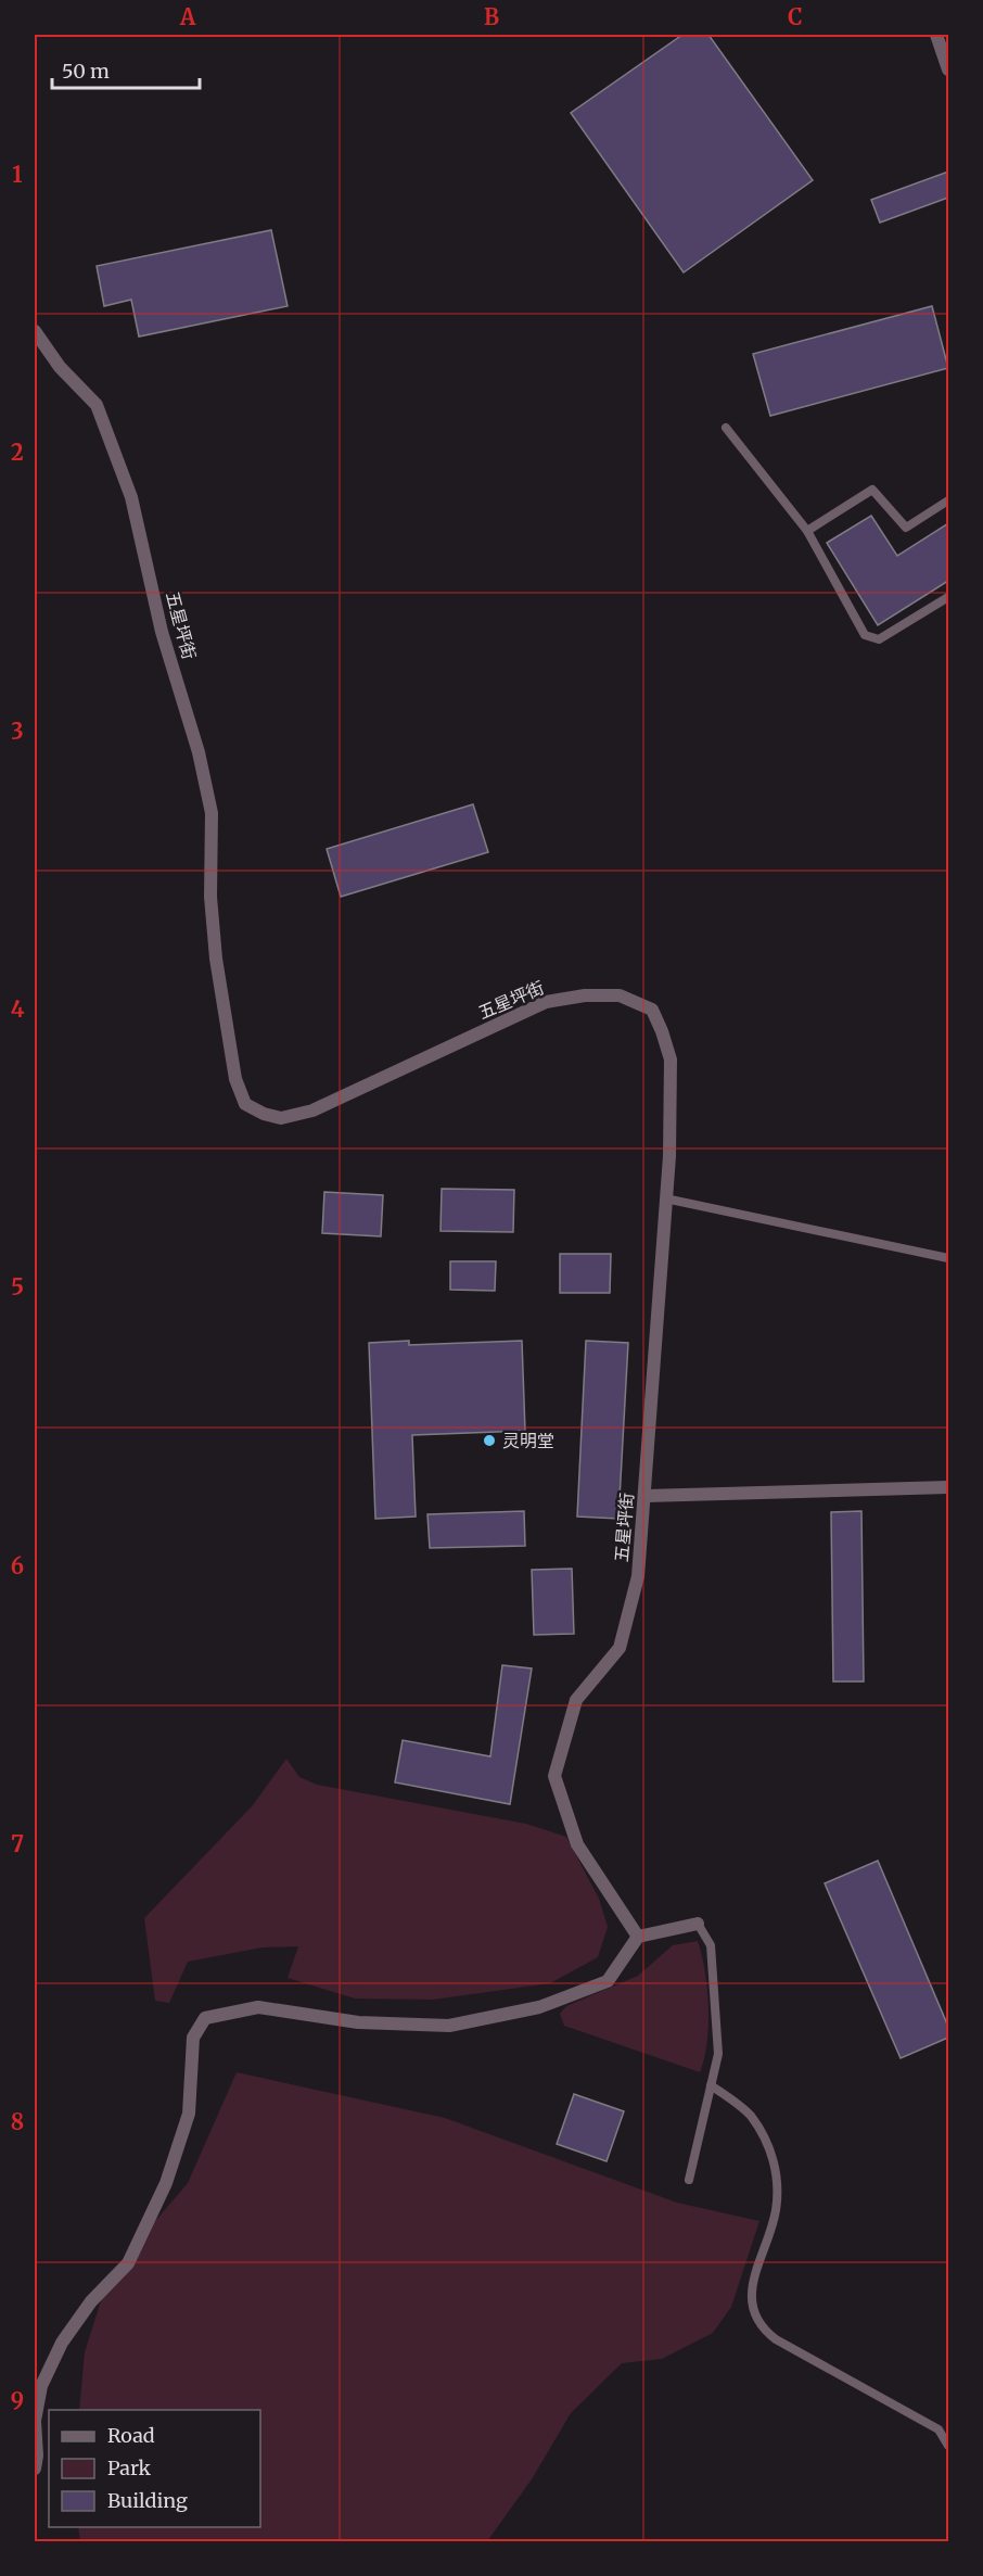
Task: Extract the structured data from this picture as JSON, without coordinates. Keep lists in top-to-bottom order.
{
  "streets": {
    "street": ["五星坪街"]
  },
  "places": ["灵明堂"],
  "legend": ["Road", "Park", "Building"],
  "scale_bar": "50 m",
  "grid": {
    "columns": ["A", "B", "C"],
    "rows": [
      "1",
      "2",
      "3",
      "4",
      "5",
      "6",
      "7",
      "8",
      "9"
    ]
  }
}
